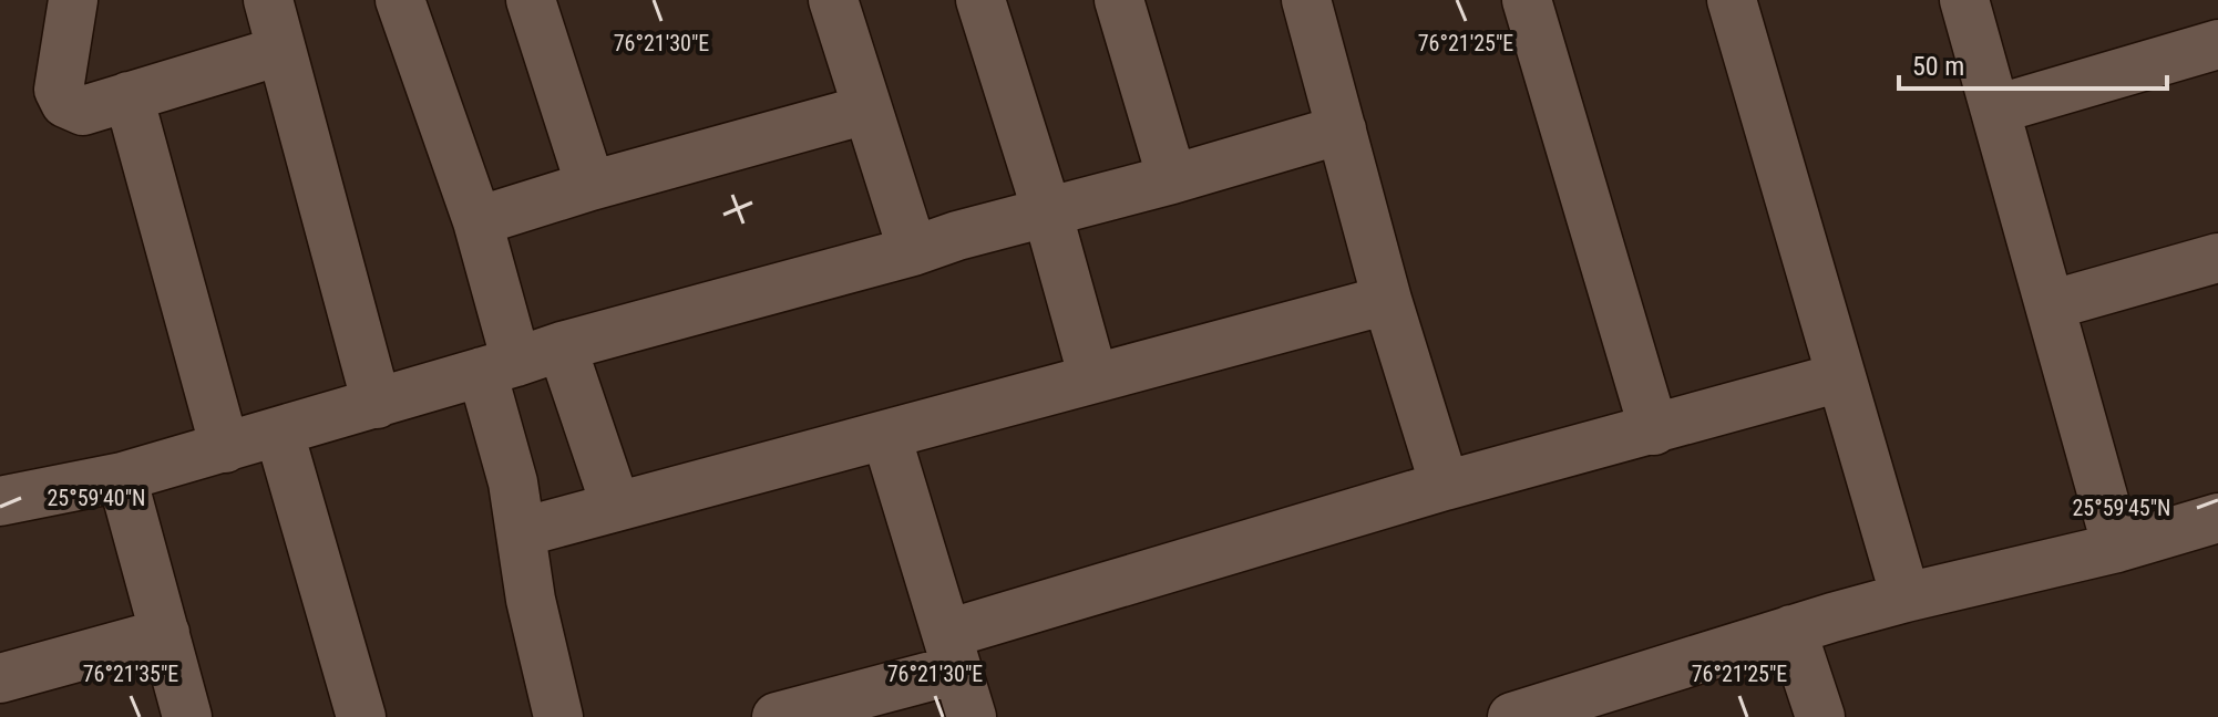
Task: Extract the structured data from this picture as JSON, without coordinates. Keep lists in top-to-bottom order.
{
  "scale_bar": "50 m",
  "coordinates": [
    "76°21'30\"E",
    "76°21'25\"E",
    "25°59'40\"N",
    "25°59'45\"N",
    "76°21'35\"E"
  ]
}
